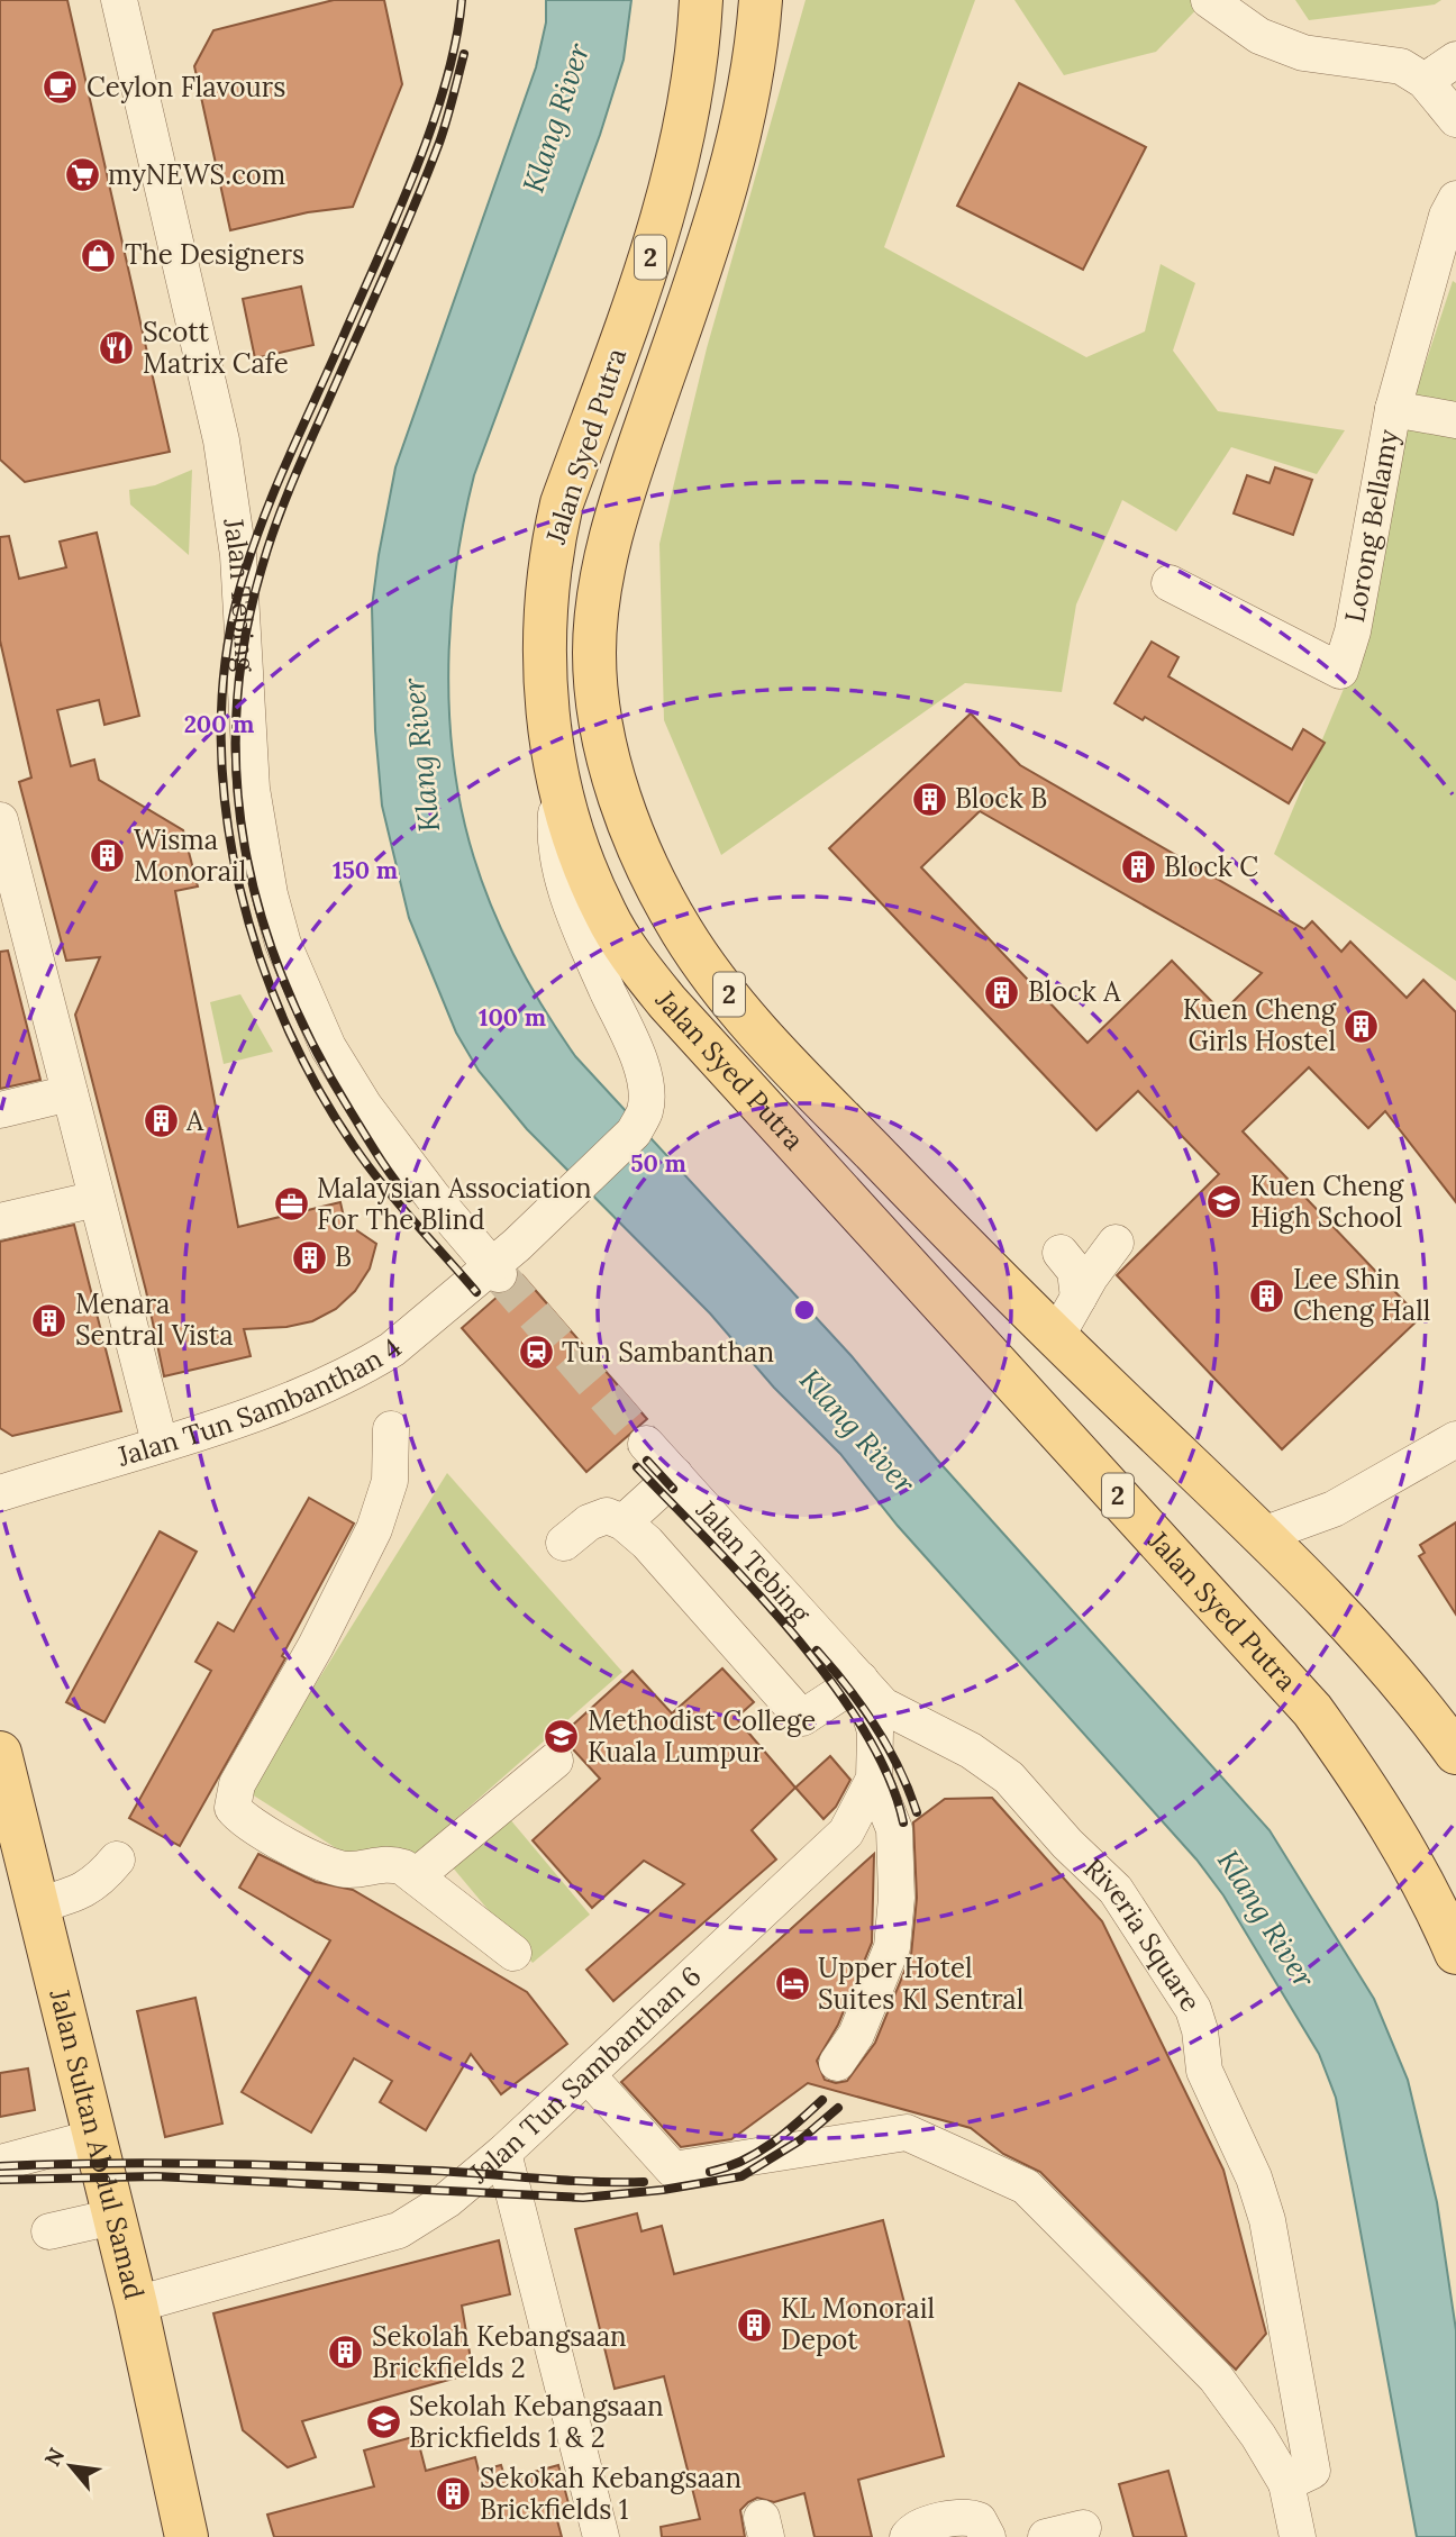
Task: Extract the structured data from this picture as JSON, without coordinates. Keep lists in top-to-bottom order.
{
  "streets": {
    "main road": ["2", "Jalan Syed Putra", "Jalan Sultan Abdul Samad"],
    "street": [
      "Lorong Bellamy",
      "Jalan Tebing",
      "Jalan Tun Sambanthan 4",
      "Riveria Square",
      "Jalan Tun Sambanthan 6"
    ]
  },
  "crossings": [
    ["Jalan Syed Putra", "Jalan Tun Sambanthan 4"],
    ["Jalan Tebing", "Jalan Tun Sambanthan 4"],
    ["Jalan Tebing", "Riveria Square"],
    ["Jalan Tebing", "Jalan Tun Sambanthan 6"],
    ["Riveria Square", "Jalan Tun Sambanthan 6"],
    ["Jalan Tun Sambanthan 6", "Jalan Sultan Abdul Samad"]
  ],
  "water": ["Klang River"],
  "places": {
    "cafe": ["Ceylon Flavours"],
    "supermarket": ["myNEWS.com"],
    "shop": ["The Designers"],
    "restaurant": ["Scott Matrix Cafe"],
    "building": [
      "Block B",
      "Wisma Monorail",
      "Block C",
      "Block A",
      "Kuen Cheng Girls Hostel",
      "A",
      "B",
      "Lee Shin Cheng Hall",
      "Menara Sentral Vista",
      "KL Monorail Depot",
      "Sekolah Kebangsaan Brickfields 2",
      "Sekokah Kebangsaan Brickfields 1"
    ],
    "school or university": ["Kuen Cheng High School", "Methodist College Kuala Lumpur", "Sekolah Kebangsaan Brickfields 1 & 2"],
    "office": ["Malaysian Association For The Blind"],
    "station": ["Tun Sambanthan"],
    "hotel": ["Upper Hotel Suites Kl Sentral"]
  },
  "north": "top left",
  "rings": [
    "200 m",
    "150 m",
    "100 m",
    "50 m"
  ]
}
